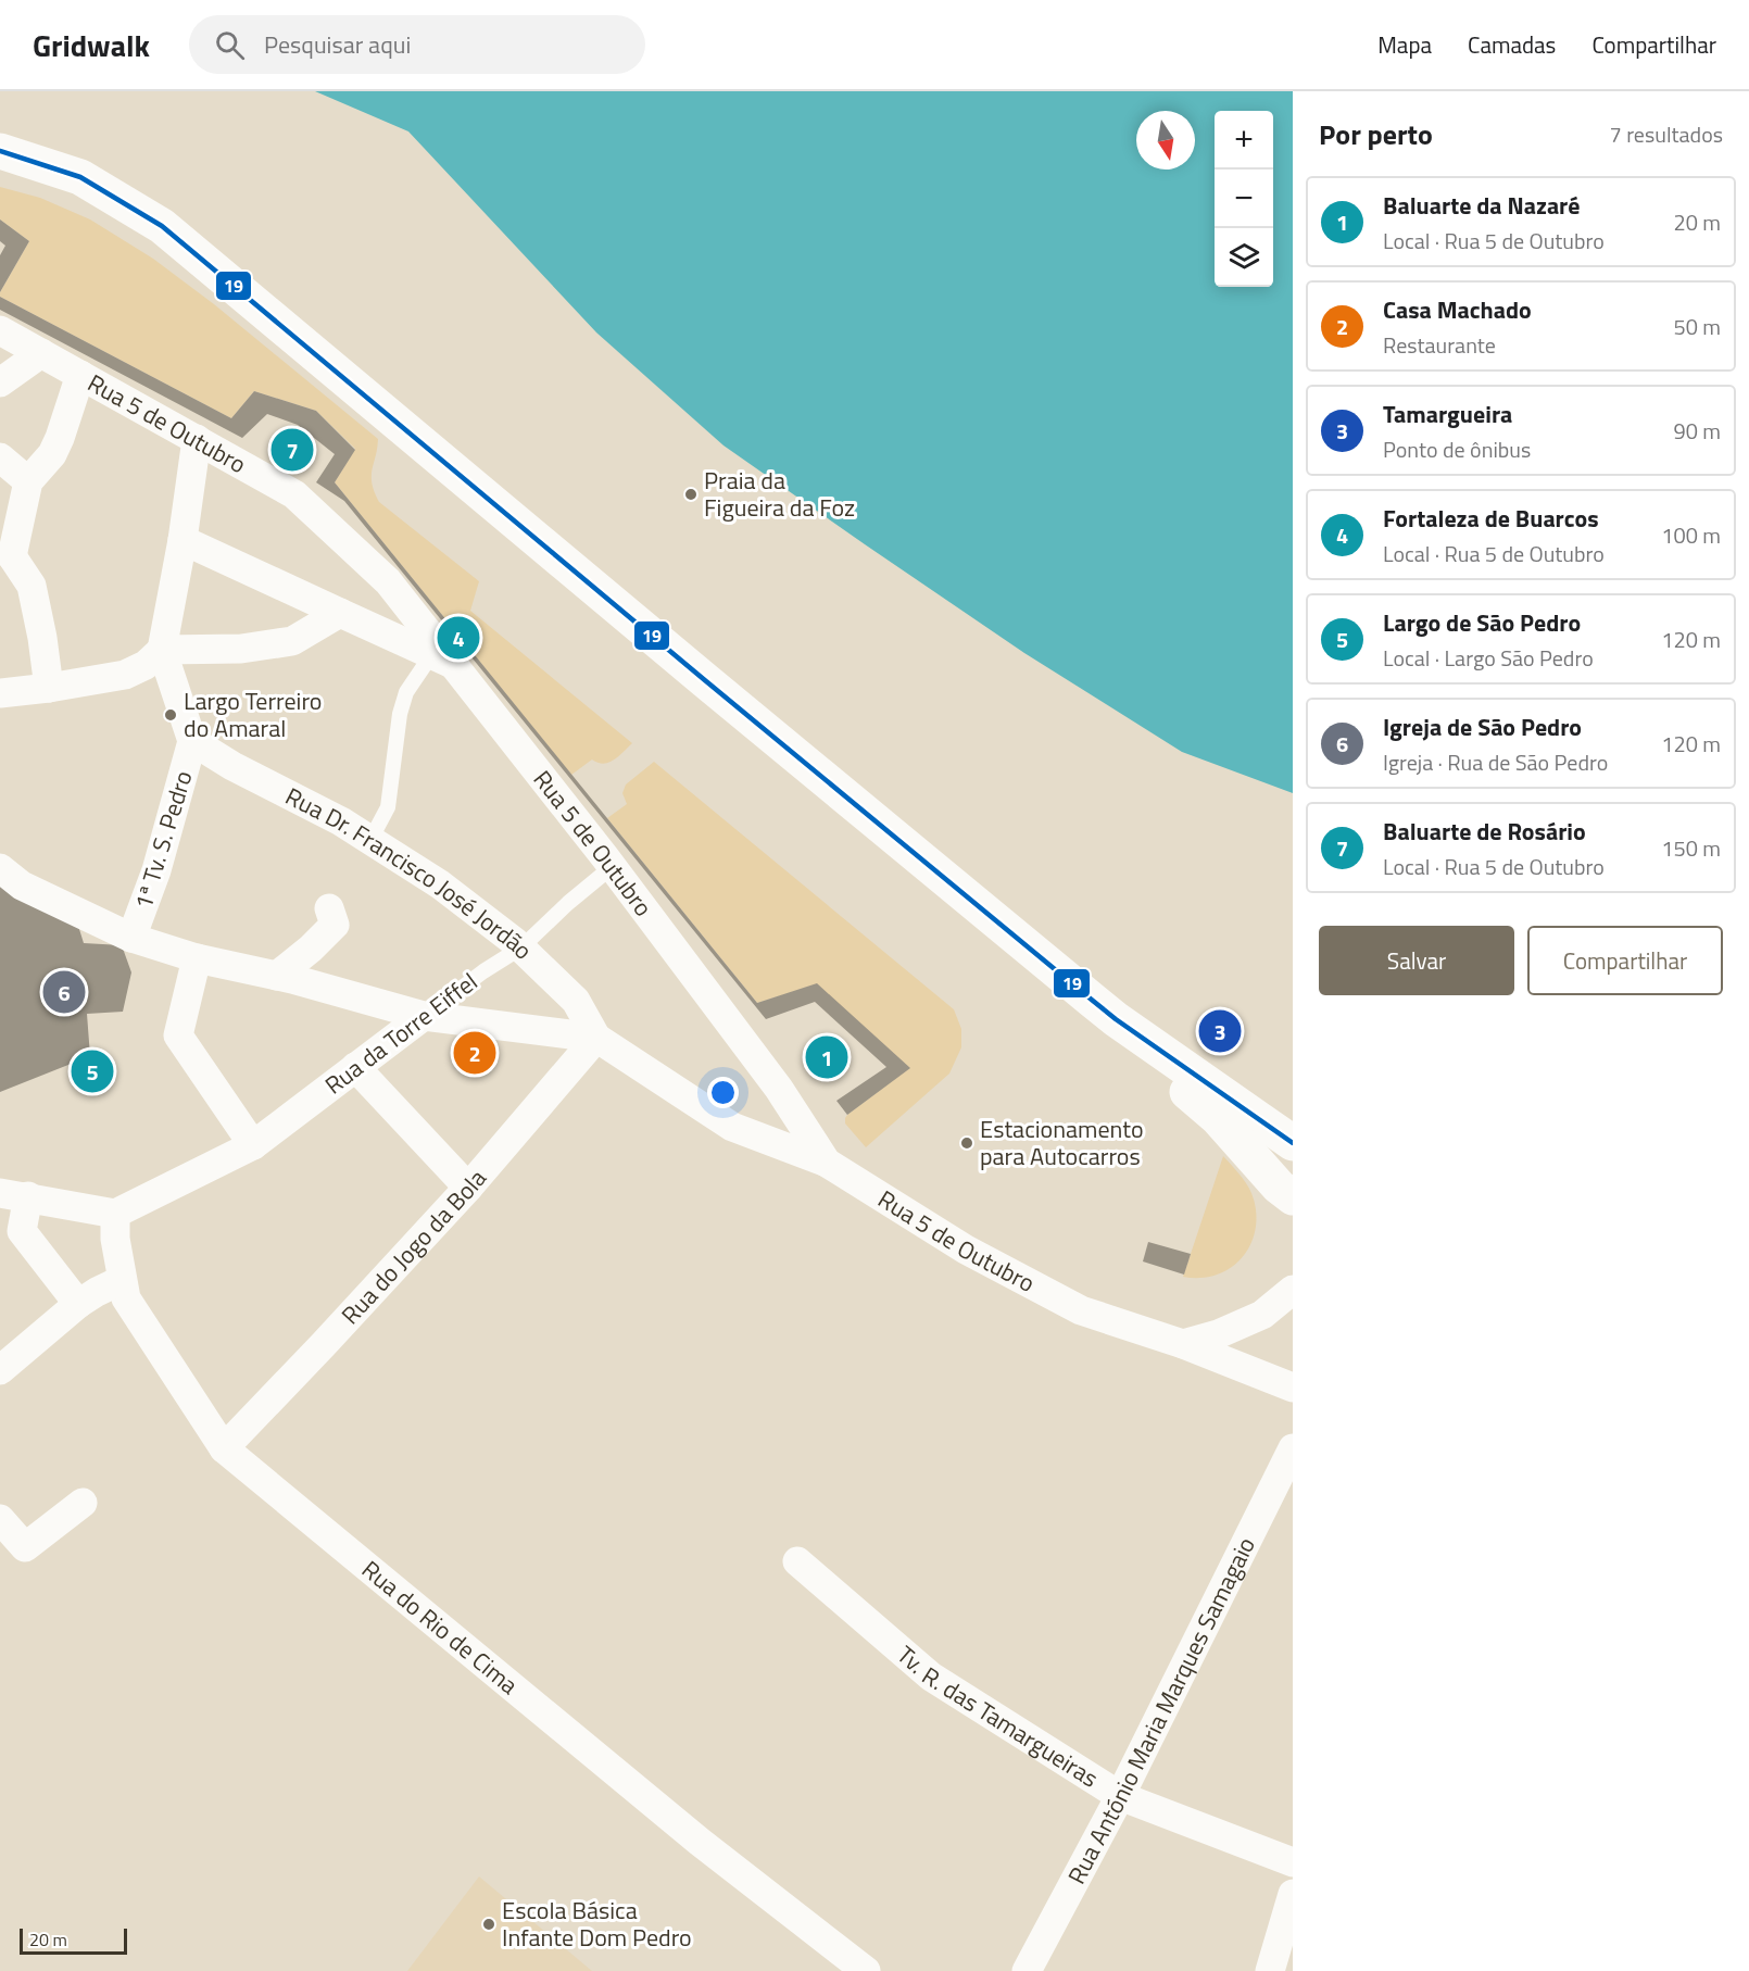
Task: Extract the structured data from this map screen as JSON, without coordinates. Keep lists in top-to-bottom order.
{
  "streets": {
    "street": [
      "Rua 5 de Outubro",
      "1ª Tv. S. Pedro",
      "Rua Dr. Francisco José Jordão",
      "Rua da Torre Eiffel",
      "Rua do Jogo da Bola",
      "Rua do Rio de Cima",
      "Rua António Maria Marques Samagaio",
      "Tv. R. das Tamargueiras"
    ]
  },
  "crossings": [
    ["Rua 5 de Outubro", "Rua da Torre Eiffel"],
    ["1ª Tv. S. Pedro", "Rua Dr. Francisco José Jordão"],
    ["Rua Dr. Francisco José Jordão", "Rua da Torre Eiffel"],
    ["Rua Dr. Francisco José Jordão", "Rua do Jogo da Bola"],
    ["Rua da Torre Eiffel", "Rua do Rio de Cima"],
    ["Rua do Jogo da Bola", "Rua do Rio de Cima"],
    ["Rua António Maria Marques Samagaio", "Tv. R. das Tamargueiras"]
  ],
  "places": [
    "Praia da Figueira da Foz",
    "Largo Terreiro do Amaral",
    "Estacionamento para Autocarros",
    "Escola Básica Infante Dom Pedro"
  ],
  "lines": ["transit line 19"],
  "scale_bar": "20 m",
  "north": "bottom",
  "page": {
    "header": "Gridwalk",
    "search": "Pesquisar aqui",
    "nav": ["Mapa", "Camadas", "Compartilhar"],
    "heading": ["Por perto", "7 resultados"],
    "map_buttons": ["+", "−"],
    "list": [
      {
        "mark": "1",
        "name": "Baluarte da Nazaré",
        "note": "Local · Rua 5 de Outubro",
        "value": "20 m"
      },
      {
        "mark": "2",
        "name": "Casa Machado",
        "note": "Restaurante",
        "value": "50 m"
      },
      {
        "mark": "3",
        "name": "Tamargueira",
        "note": "Ponto de ônibus",
        "value": "90 m"
      },
      {
        "mark": "4",
        "name": "Fortaleza de Buarcos",
        "note": "Local · Rua 5 de Outubro",
        "value": "100 m"
      },
      {
        "mark": "5",
        "name": "Largo de São Pedro",
        "note": "Local · Largo São Pedro",
        "value": "120 m"
      },
      {
        "mark": "6",
        "name": "Igreja de São Pedro",
        "note": "Igreja · Rua de São Pedro",
        "value": "120 m"
      },
      {
        "mark": "7",
        "name": "Baluarte de Rosário",
        "note": "Local · Rua 5 de Outubro",
        "value": "150 m"
      }
    ],
    "pins": [
      "7",
      "4",
      "6",
      "3",
      "2",
      "1",
      "5"
    ],
    "buttons": ["Salvar", "Compartilhar"],
    "scale": "20 m"
  }
}
